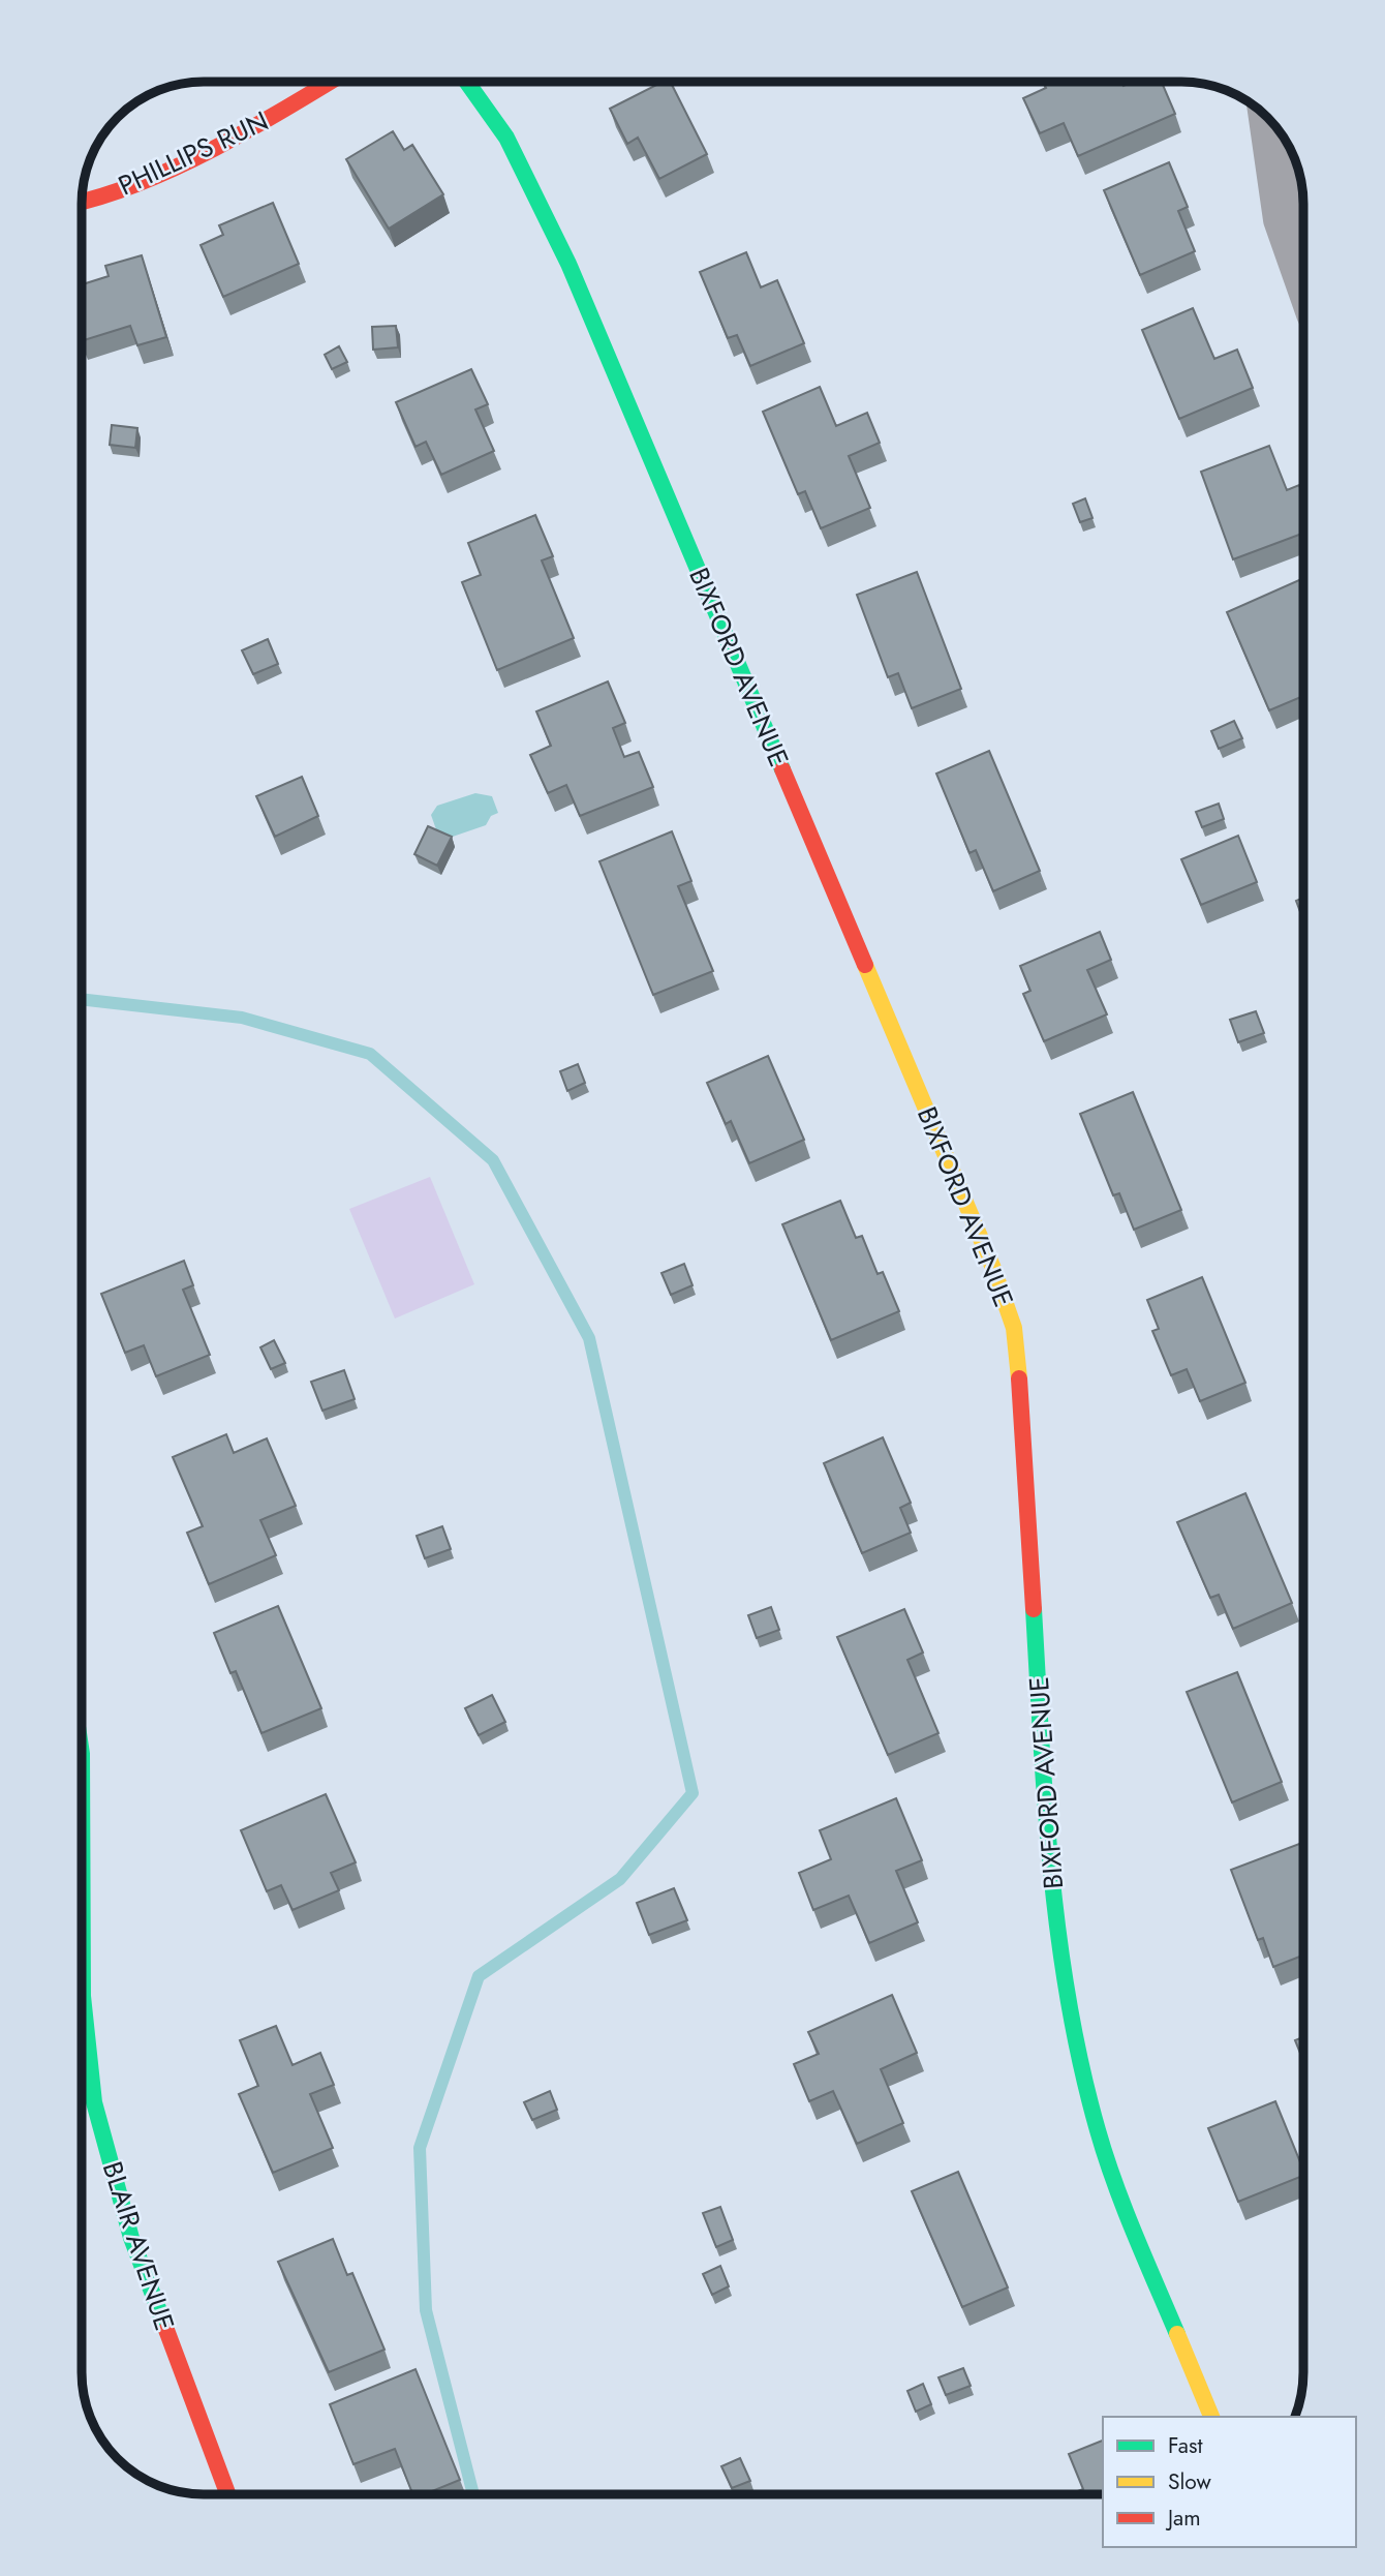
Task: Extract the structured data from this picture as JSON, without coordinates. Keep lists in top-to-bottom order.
{
  "streets": {
    "street": ["PHILLIPS RUN", "BIXFORD AVENUE", "BLAIR AVENUE"]
  },
  "legend": ["Fast", "Slow", "Jam"]
}
